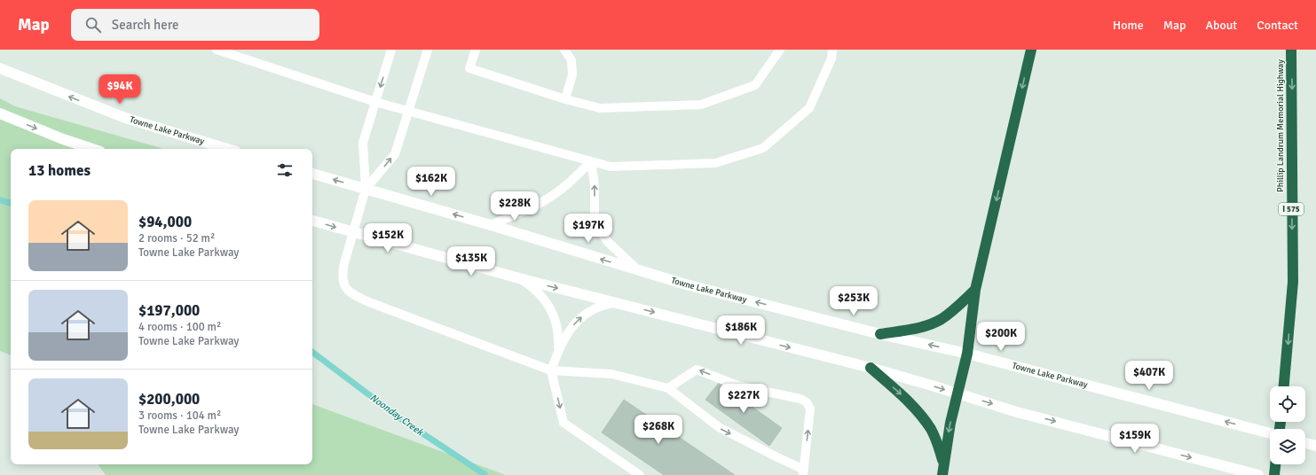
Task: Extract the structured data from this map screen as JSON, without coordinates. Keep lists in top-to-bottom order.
{
  "streets": {
    "highway": ["Phillip Landrum Memorial Highway", "I 575"],
    "main road": ["Towne Lake Parkway"]
  },
  "one_way": ["Phillip Landrum Memorial Highway"],
  "water": ["Noonday Creek"],
  "page": {
    "header": "Map",
    "search": "Search here",
    "nav": [
      "Home",
      "Map",
      "About",
      "Contact"
    ],
    "price": [
      "$94K",
      "$162K",
      "$228K",
      "$197K",
      "$152K",
      "$135K",
      "$253K",
      "$186K",
      "$200K",
      "$407K",
      "$227K",
      "$268K",
      "$159K"
    ],
    "heading": "13 homes",
    "list": [
      {
        "name": "$94,000",
        "note": "2 rooms · 52 m² · Towne Lake Parkway"
      },
      {
        "name": "$197,000",
        "note": "4 rooms · 100 m² · Towne Lake Parkway"
      },
      {
        "name": "$200,000",
        "note": "3 rooms · 104 m² · Towne Lake Parkway"
      }
    ]
  }
}
